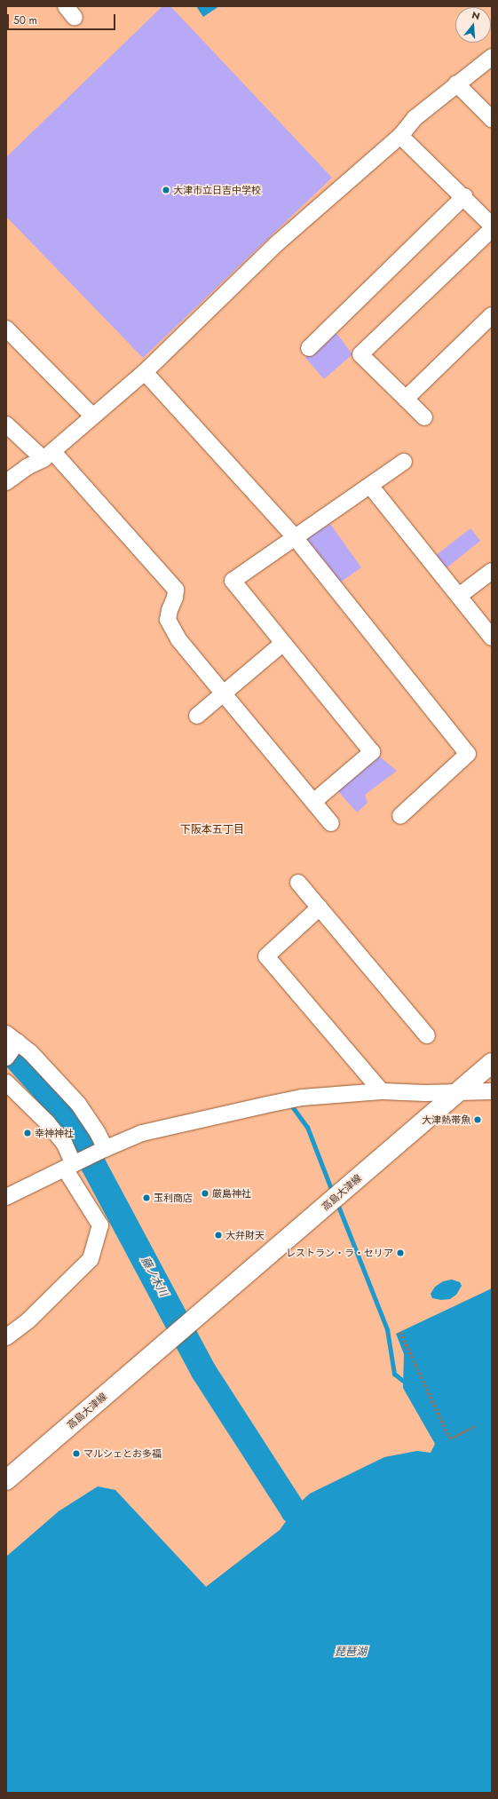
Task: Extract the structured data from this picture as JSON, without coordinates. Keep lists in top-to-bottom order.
{
  "streets": {
    "main road": ["高島大津線"]
  },
  "districts": ["下阪本五丁目"],
  "water": ["藤ノ木川", "琵琶湖"],
  "places": [
    "大津市立日吉中学校",
    "大津熱帯魚",
    "幸神神社",
    "厳島神社",
    "玉利商店",
    "大弁財天",
    "レストラン・ラ・セリア",
    "マルシェとお多福"
  ],
  "scale_bar": "50 m",
  "north": "top"
}
